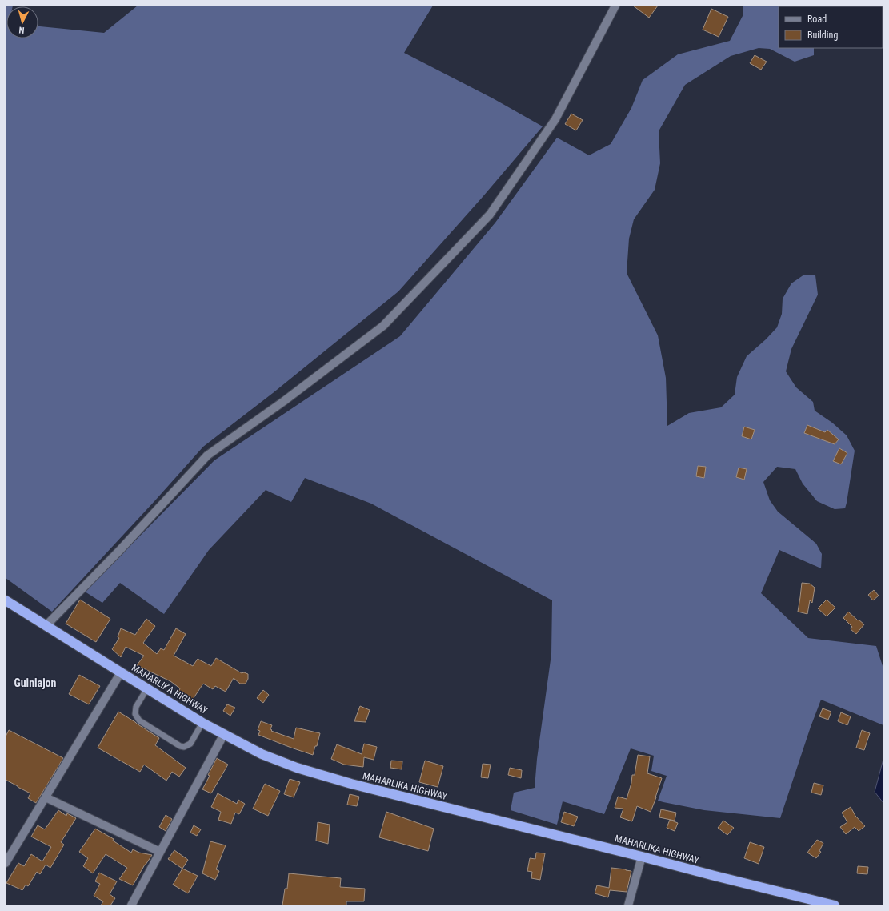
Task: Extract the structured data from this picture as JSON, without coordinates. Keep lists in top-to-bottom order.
{
  "streets": {
    "highway": ["MAHARLIKA HIGHWAY"]
  },
  "districts": ["Guinlajon"],
  "legend": ["Road", "Building"],
  "north": "bottom"
}
